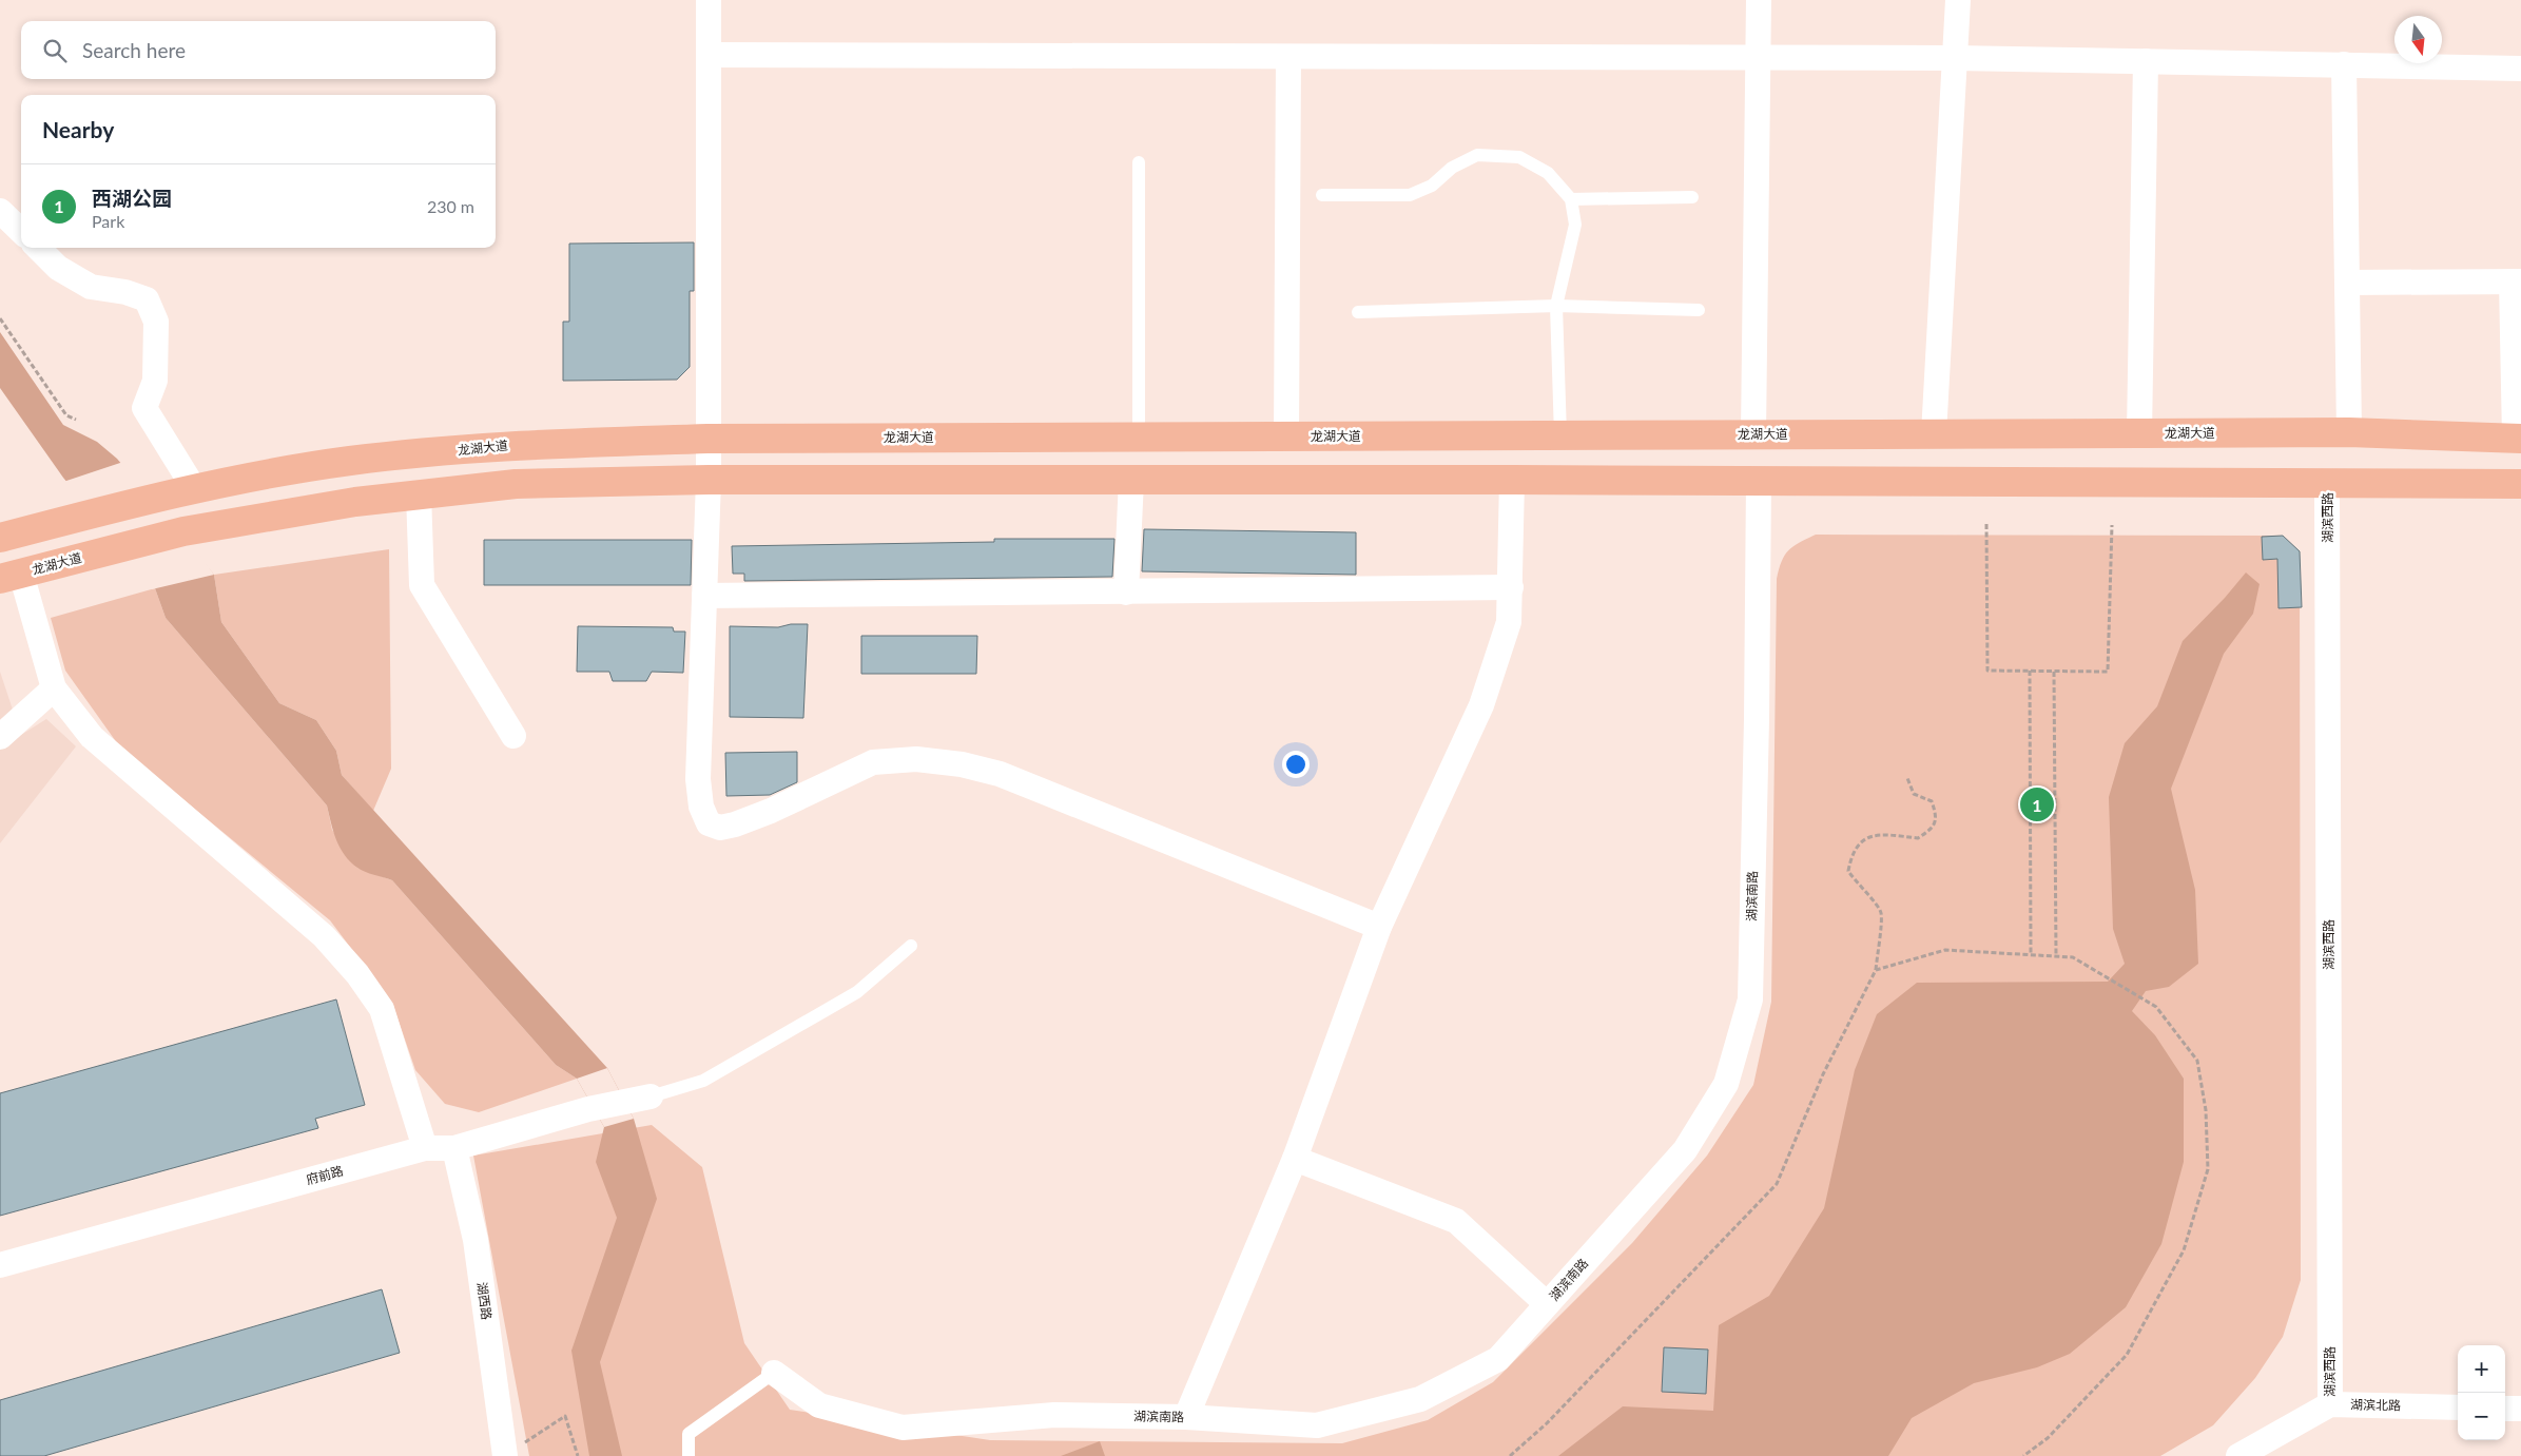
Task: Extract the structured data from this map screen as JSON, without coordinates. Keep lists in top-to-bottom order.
{
  "streets": {
    "main road": ["龙湖大道"],
    "street": [
      "湖滨西路",
      "湖滨南路",
      "府前路",
      "湖西路",
      "湖滨北路"
    ]
  },
  "crossings": [
    ["湖滨西路", "湖滨北路"],
    ["府前路", "湖西路"]
  ],
  "north": "bottom",
  "page": {
    "search": "Search here",
    "heading": "Nearby",
    "list": [
      {
        "mark": "1",
        "name": "西湖公园",
        "note": "Park",
        "value": "230 m"
      }
    ],
    "pins": "1",
    "map_buttons": ["+", "−"]
  }
}
